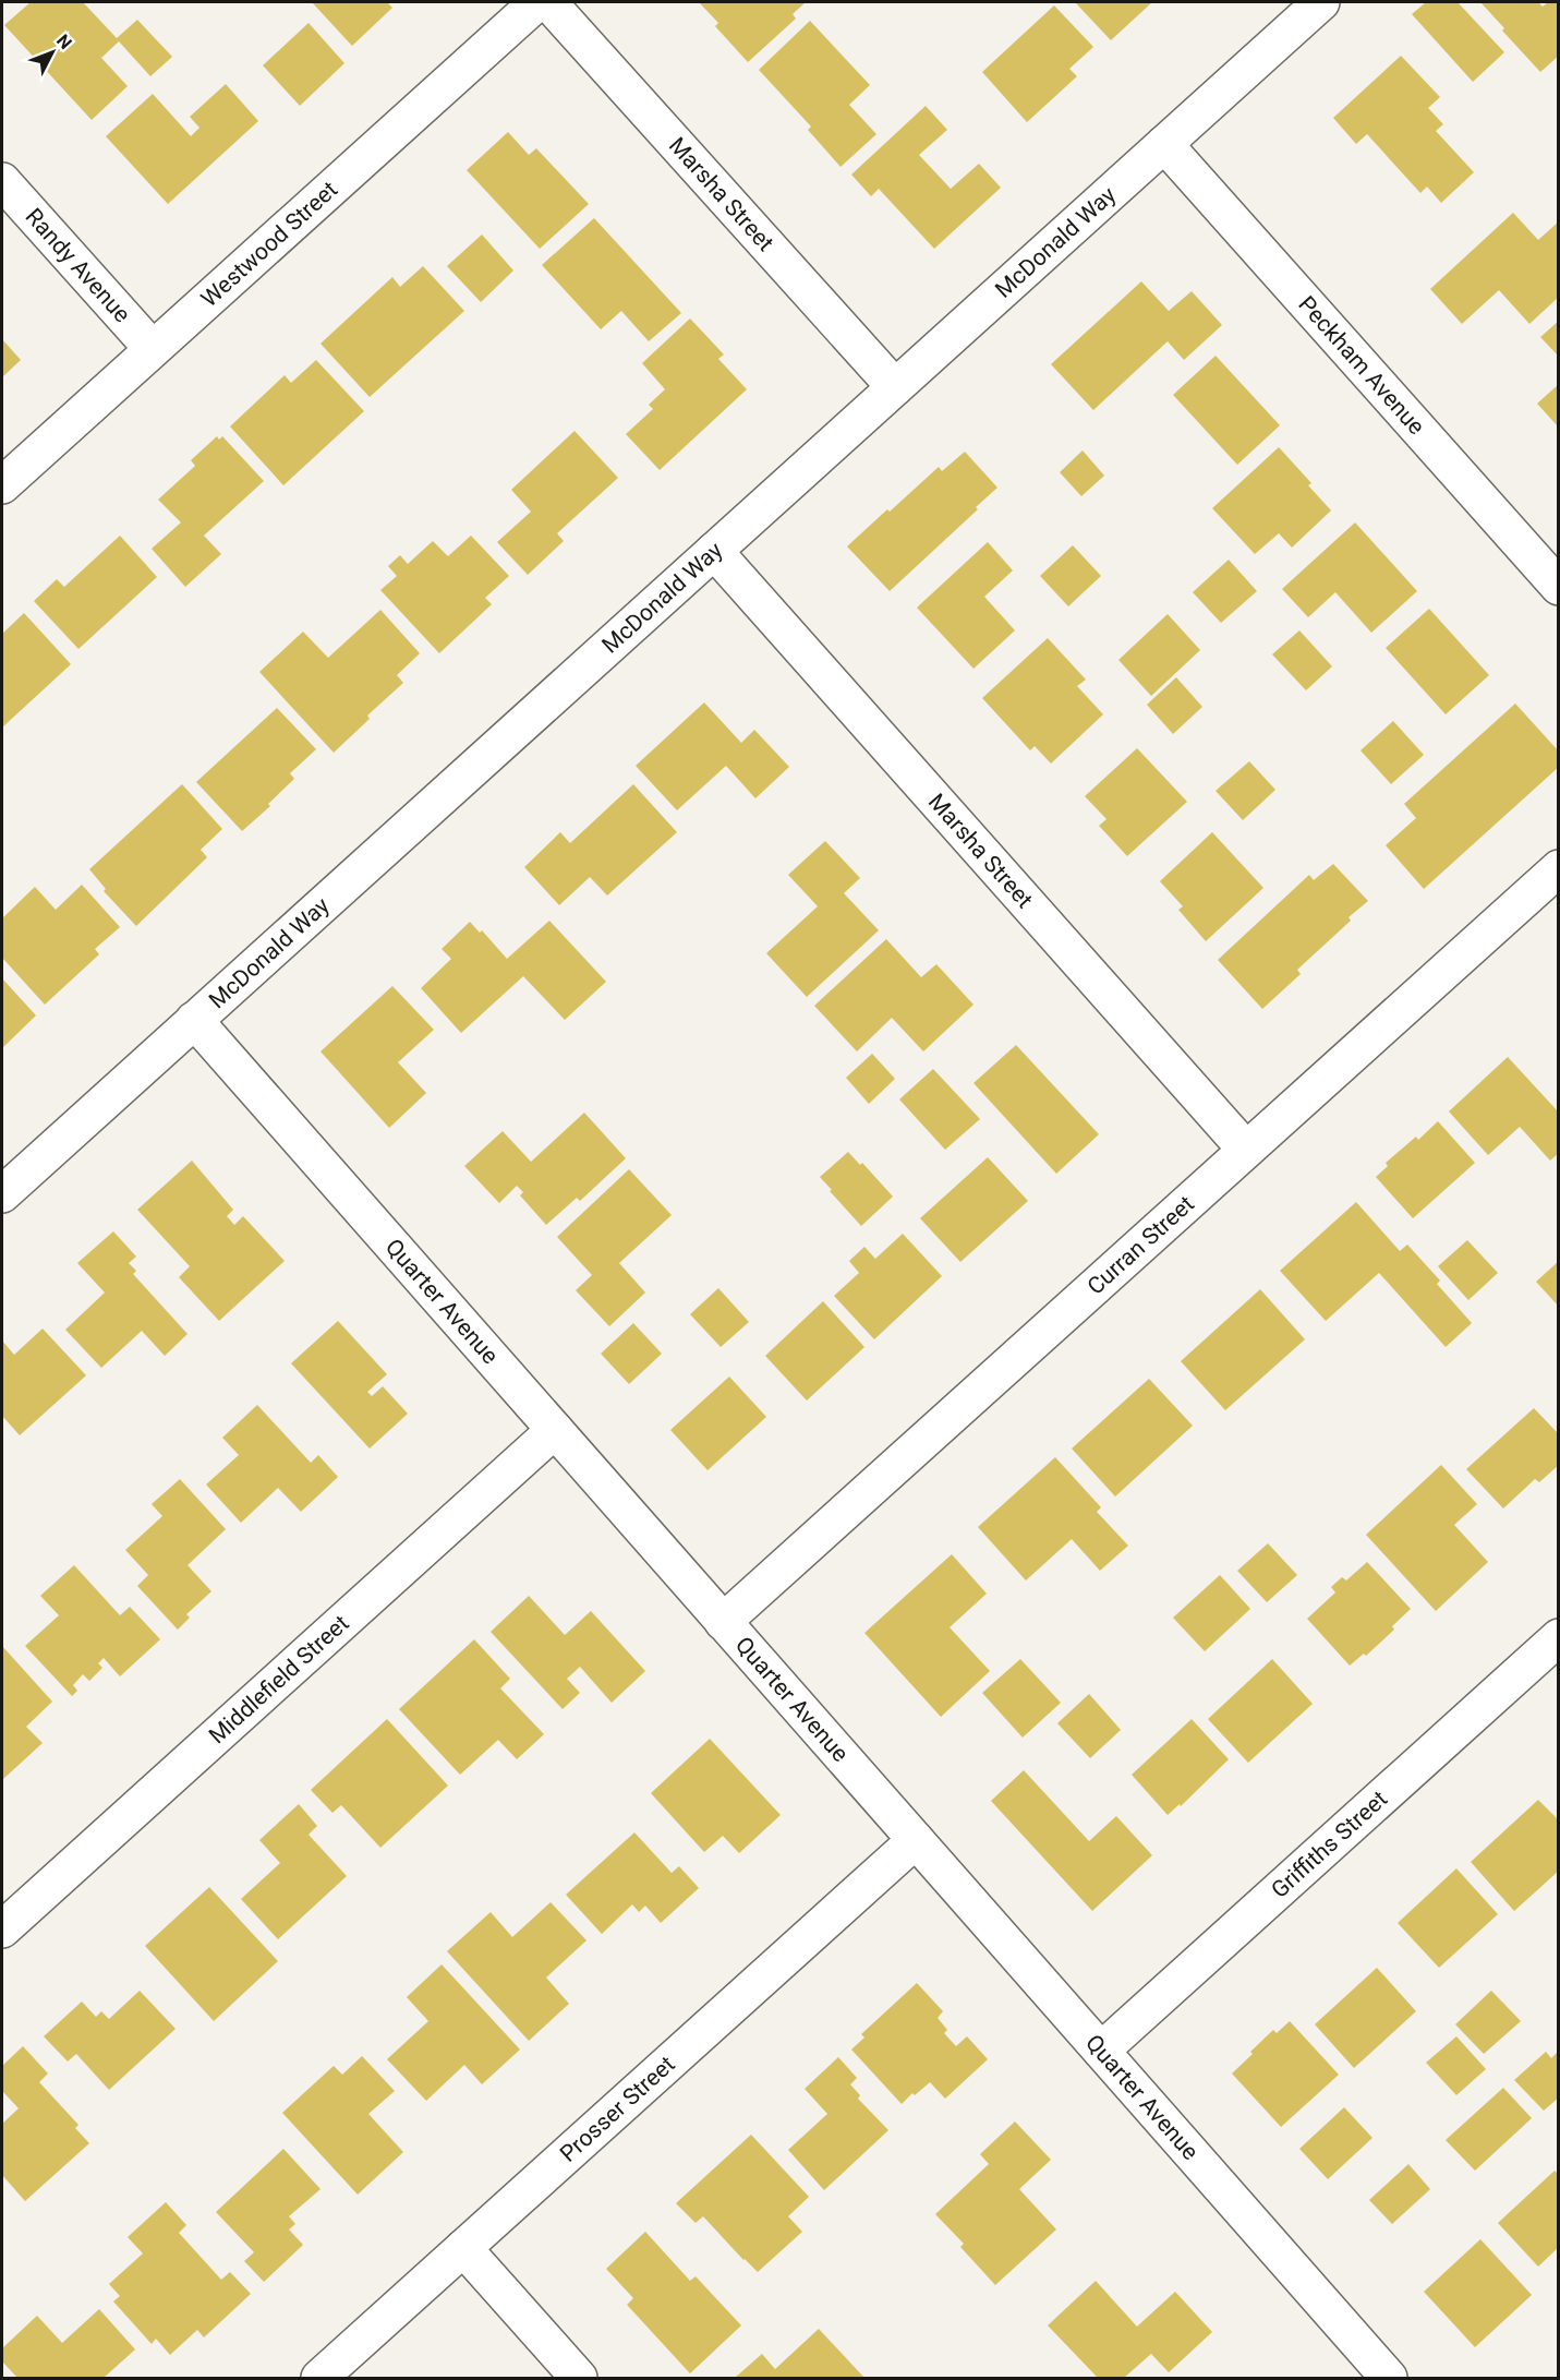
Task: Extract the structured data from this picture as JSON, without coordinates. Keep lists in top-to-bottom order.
{
  "streets": {
    "street": [
      "Marsha Street",
      "McDonald Way",
      "Westwood Street",
      "Randy Avenue",
      "Peckham Avenue",
      "Curran Street",
      "Quarter Avenue",
      "Middlefield Street",
      "Griffiths Street",
      "Prosser Street"
    ]
  },
  "crossings": [
    ["Marsha Street", "McDonald Way"],
    ["Marsha Street", "Curran Street"],
    ["McDonald Way", "Peckham Avenue"],
    ["McDonald Way", "Quarter Avenue"],
    ["Westwood Street", "Randy Avenue"],
    ["Curran Street", "Quarter Avenue"],
    ["Quarter Avenue", "Middlefield Street"],
    ["Quarter Avenue", "Griffiths Street"],
    ["Quarter Avenue", "Prosser Street"]
  ],
  "north": "top right"
}
